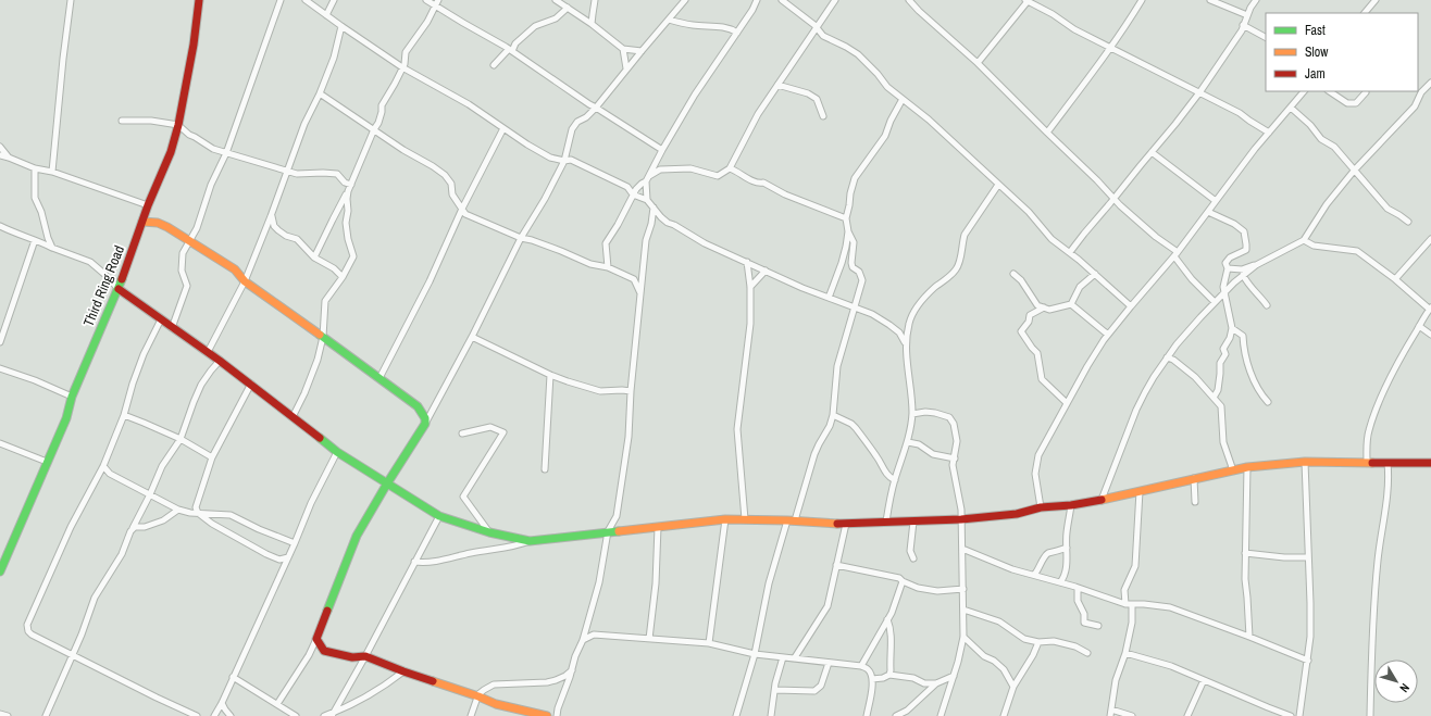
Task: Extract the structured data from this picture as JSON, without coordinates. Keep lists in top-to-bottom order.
{
  "streets": {
    "street": ["Third Ring Road"]
  },
  "legend": ["Fast", "Slow", "Jam"],
  "north": "bottom right"
}
